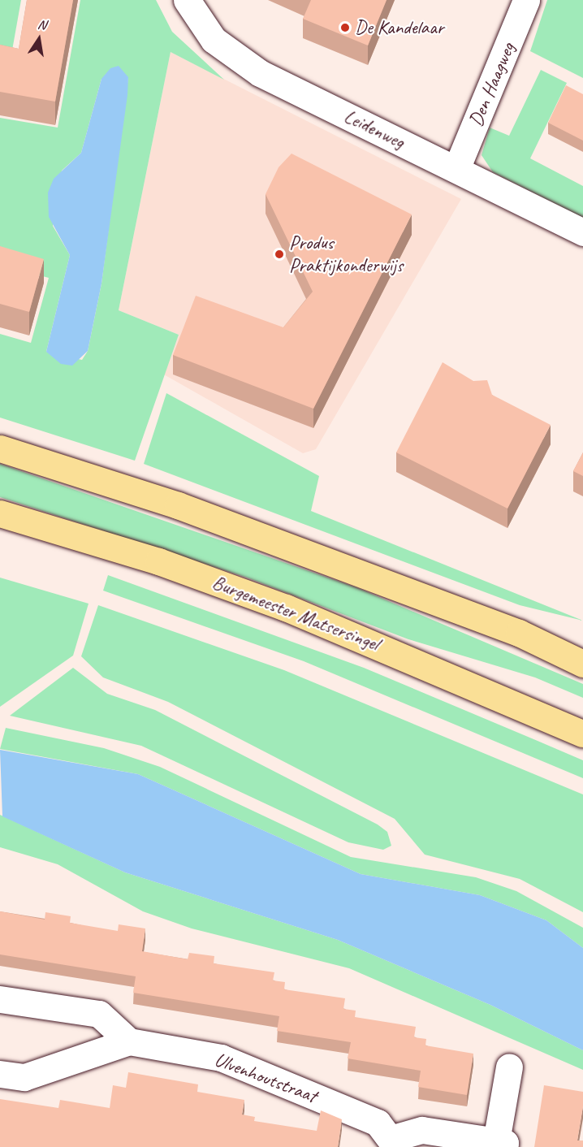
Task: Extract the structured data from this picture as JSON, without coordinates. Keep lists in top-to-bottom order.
{
  "streets": {
    "main road": ["Burgemeester Matsersingel"],
    "street": ["Den Haagweg", "Leidenweg", "Ulvenhoutstraat"]
  },
  "crossings": [
    ["Den Haagweg", "Leidenweg"]
  ],
  "places": ["De Kandelaar", "Produs Praktijkonderwijs"],
  "north": "top"
}
